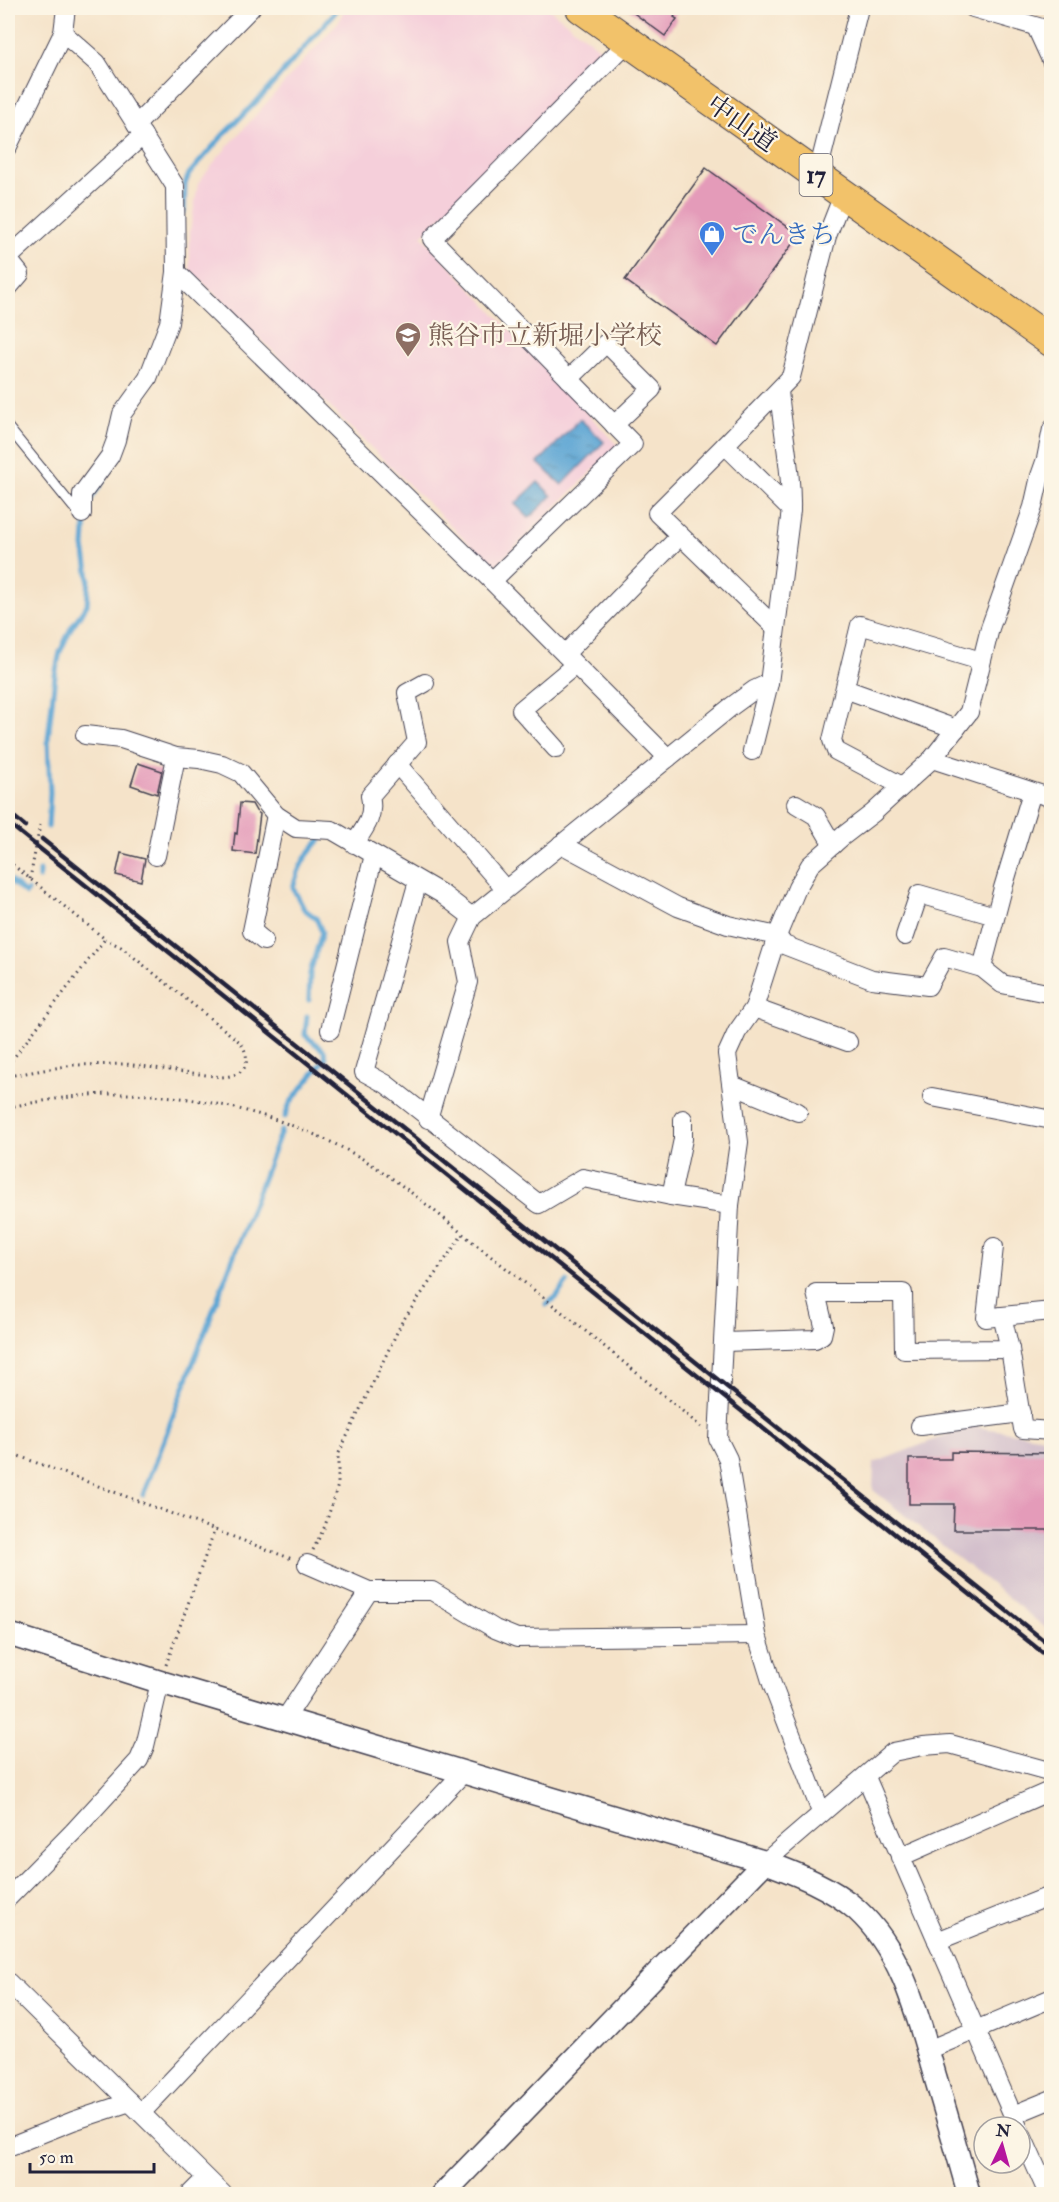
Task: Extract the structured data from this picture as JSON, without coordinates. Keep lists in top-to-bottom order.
{
  "streets": {
    "highway": ["中山道", "17"]
  },
  "places": {
    "shop": ["でんきち"],
    "school or university": ["熊谷市立新堀小学校"]
  },
  "scale_bar": "50 m",
  "north": "top"
}
